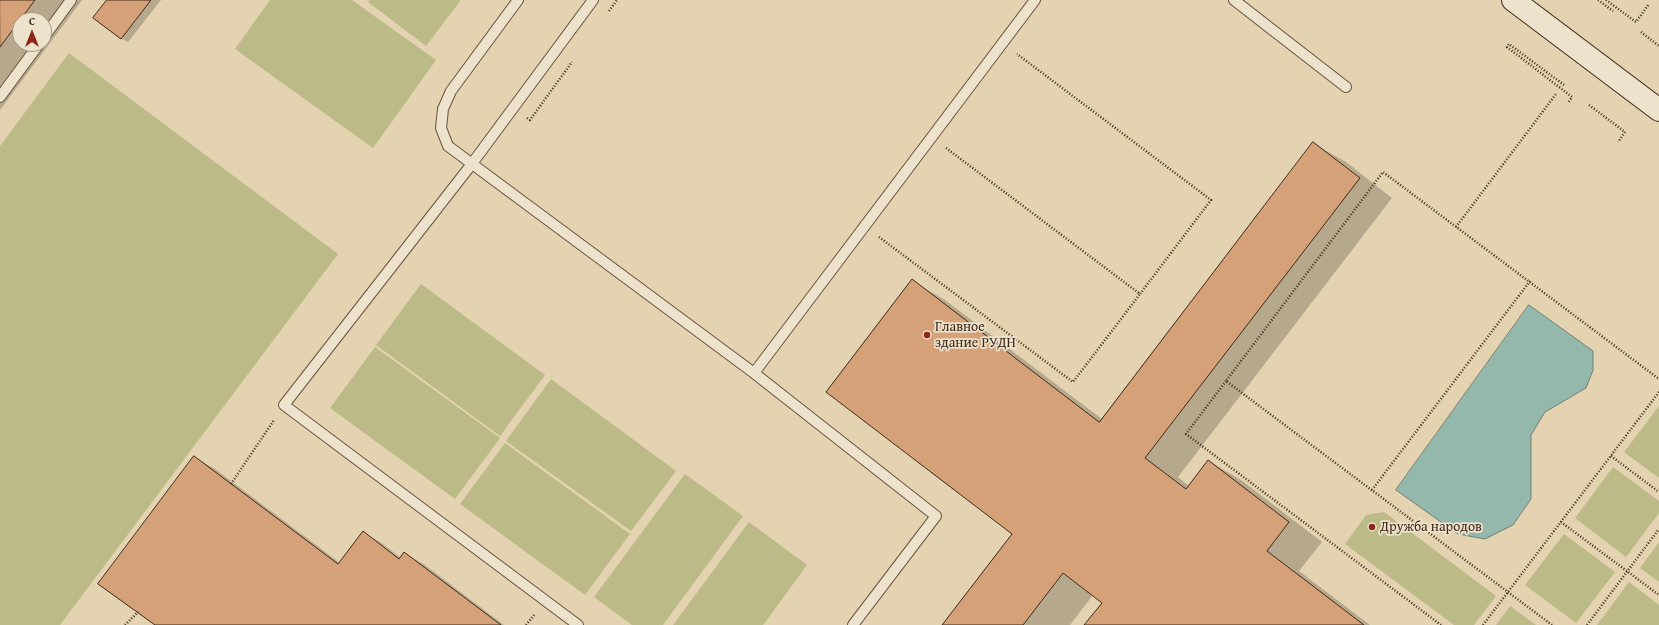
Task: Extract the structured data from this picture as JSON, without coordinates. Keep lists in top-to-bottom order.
{
  "places": ["Главное здание РУДН", "Дружба народов"],
  "north": "top"
}
